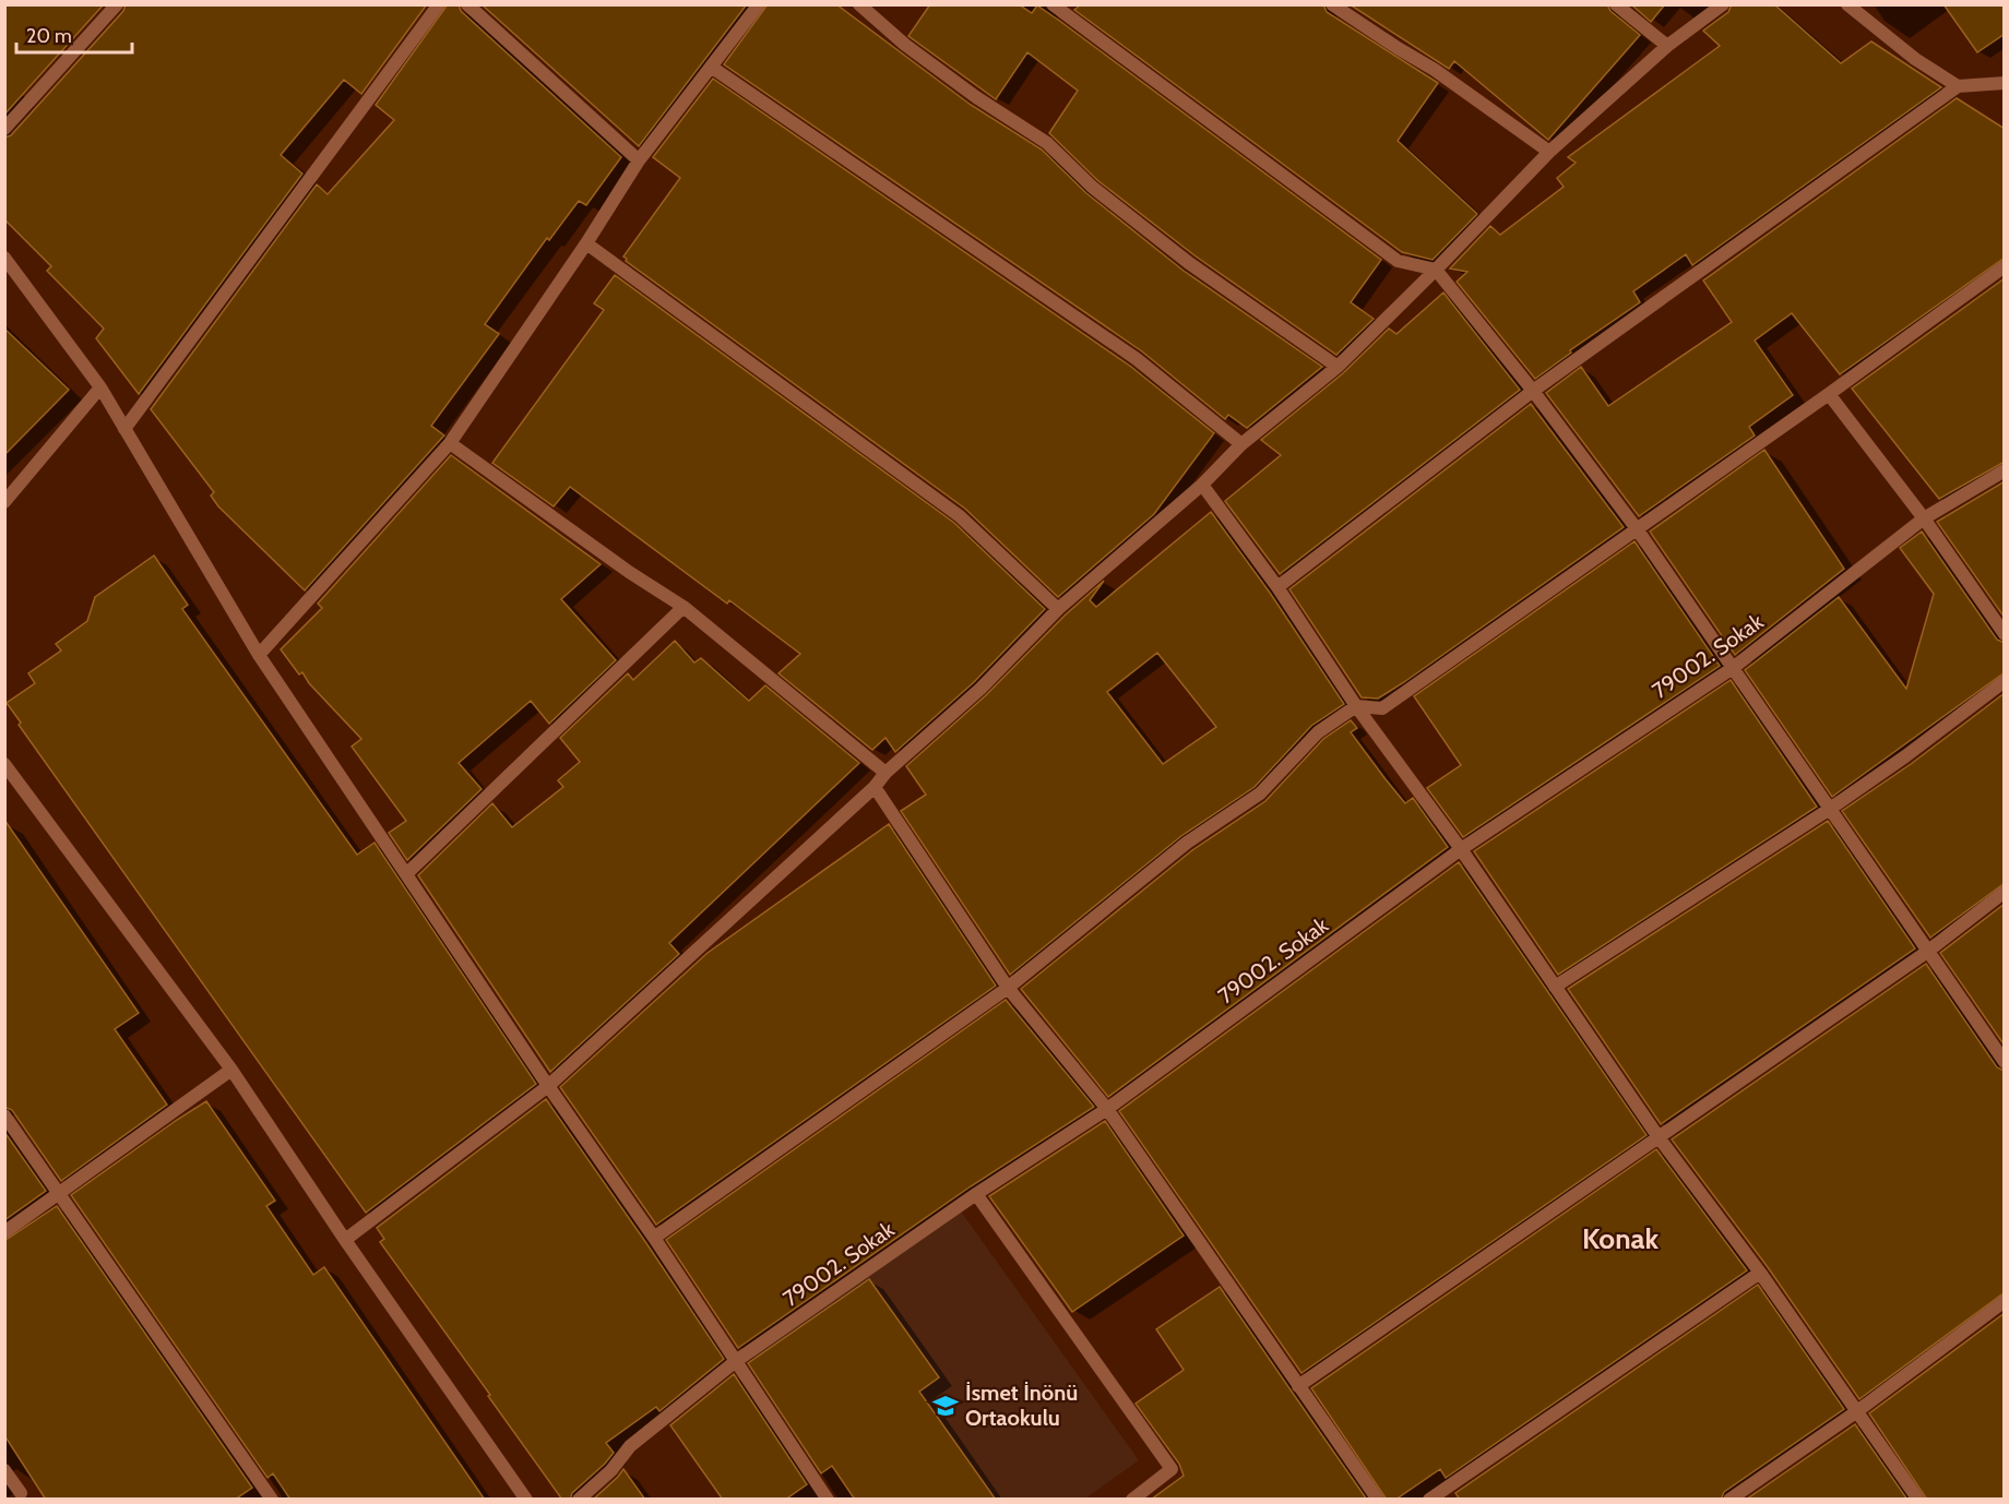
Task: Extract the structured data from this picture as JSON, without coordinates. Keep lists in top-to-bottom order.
{
  "streets": {
    "street": ["79002. Sokak"]
  },
  "districts": ["Konak"],
  "places": {
    "school or university": ["İsmet İnönü Ortaokulu"]
  },
  "scale_bar": "20 m"
}
